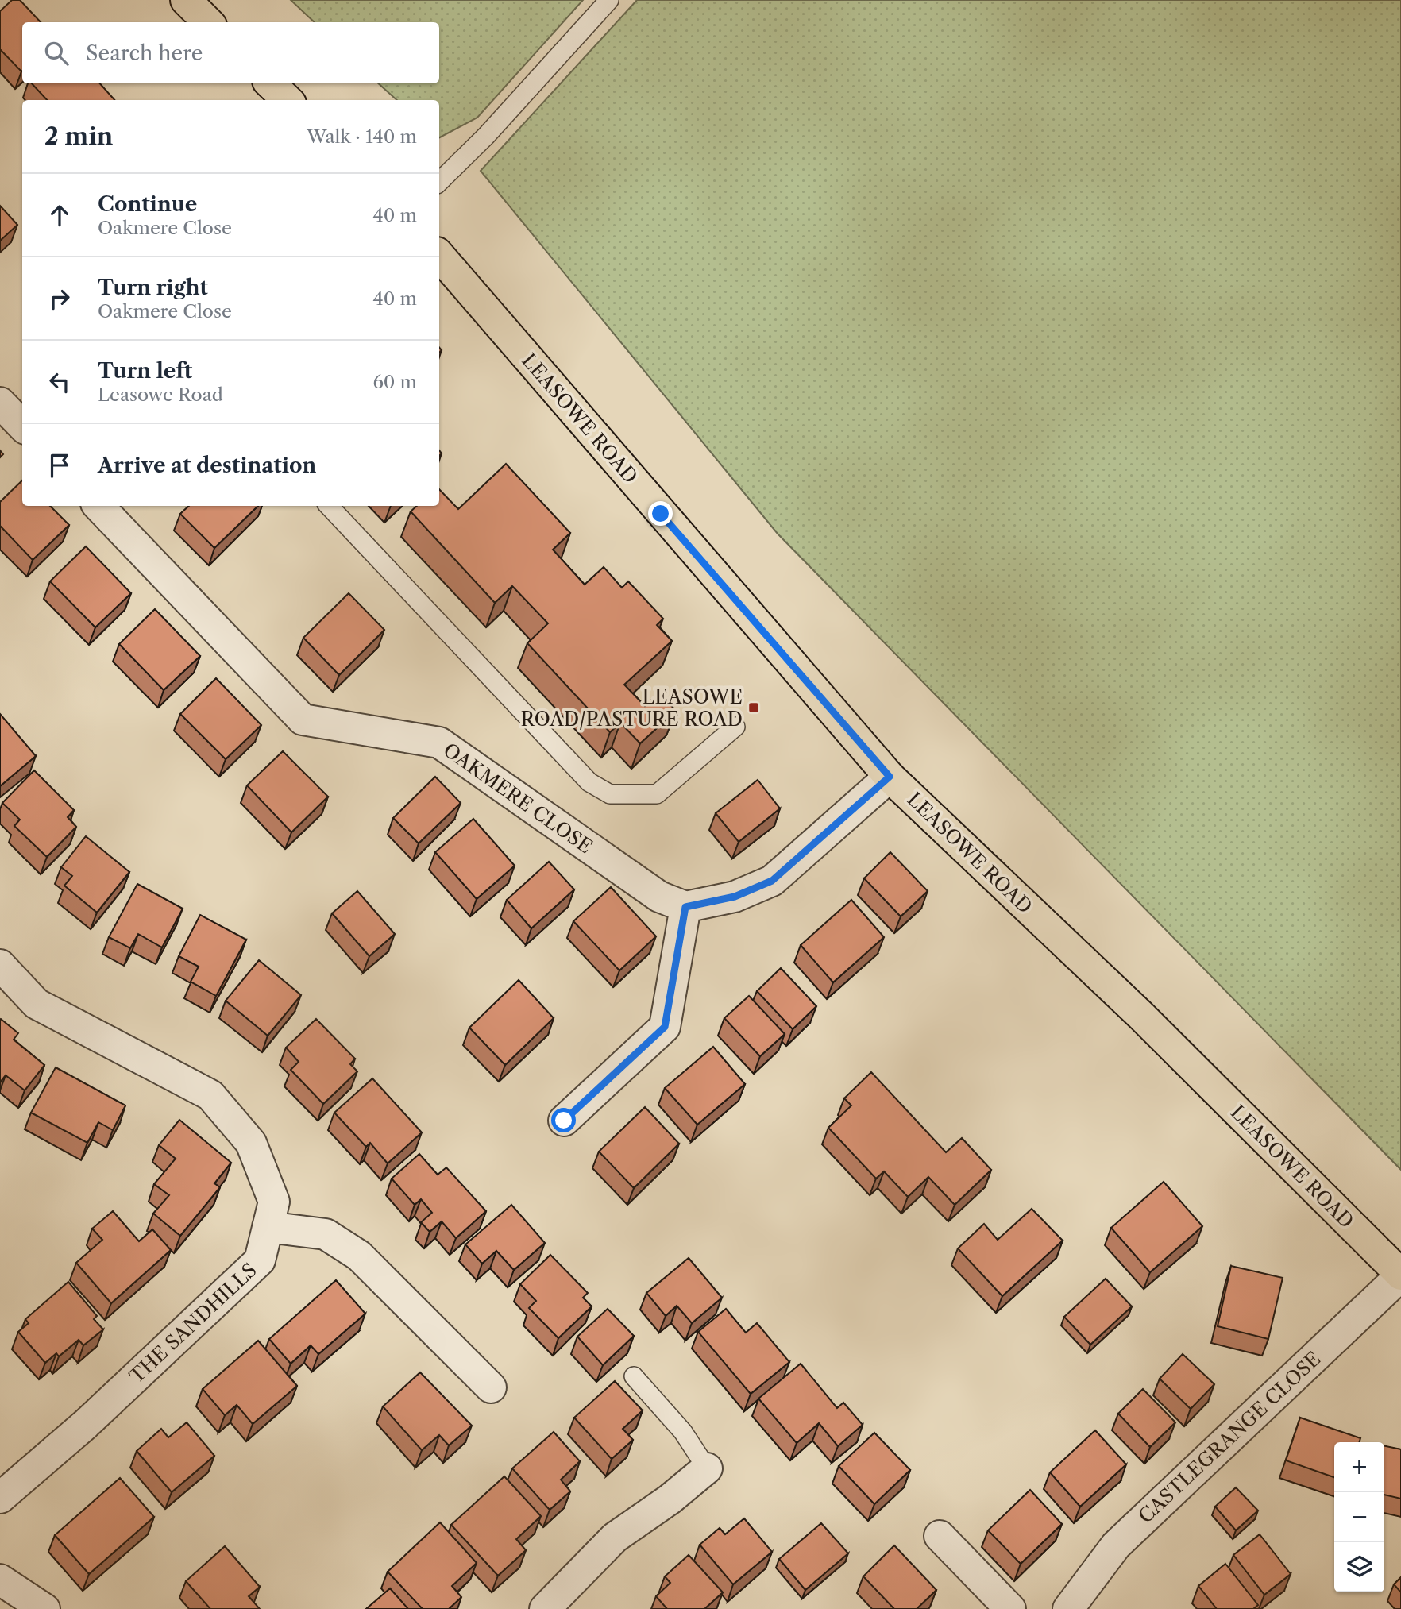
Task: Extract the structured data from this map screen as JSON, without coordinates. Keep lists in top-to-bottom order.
{
  "streets": {
    "main road": ["LEASOWE ROAD"],
    "street": ["OAKMERE CLOSE", "THE SANDHILLS", "CASTLEGRANGE CLOSE"]
  },
  "crossings": [
    ["LEASOWE ROAD", "CASTLEGRANGE CLOSE"]
  ],
  "places": {
    "transit": ["LEASOWE ROAD/PASTURE ROAD"]
  },
  "page": {
    "search": "Search here",
    "heading": ["2 min", "Walk · 140 m"],
    "list": [
      ["Continue", "Oakmere Close", "40 m"],
      ["Turn right", "Oakmere Close", "40 m"],
      ["Turn left", "Leasowe Road", "60 m"],
      "Arrive at destination"
    ],
    "map_buttons": ["+", "−"]
  }
}
